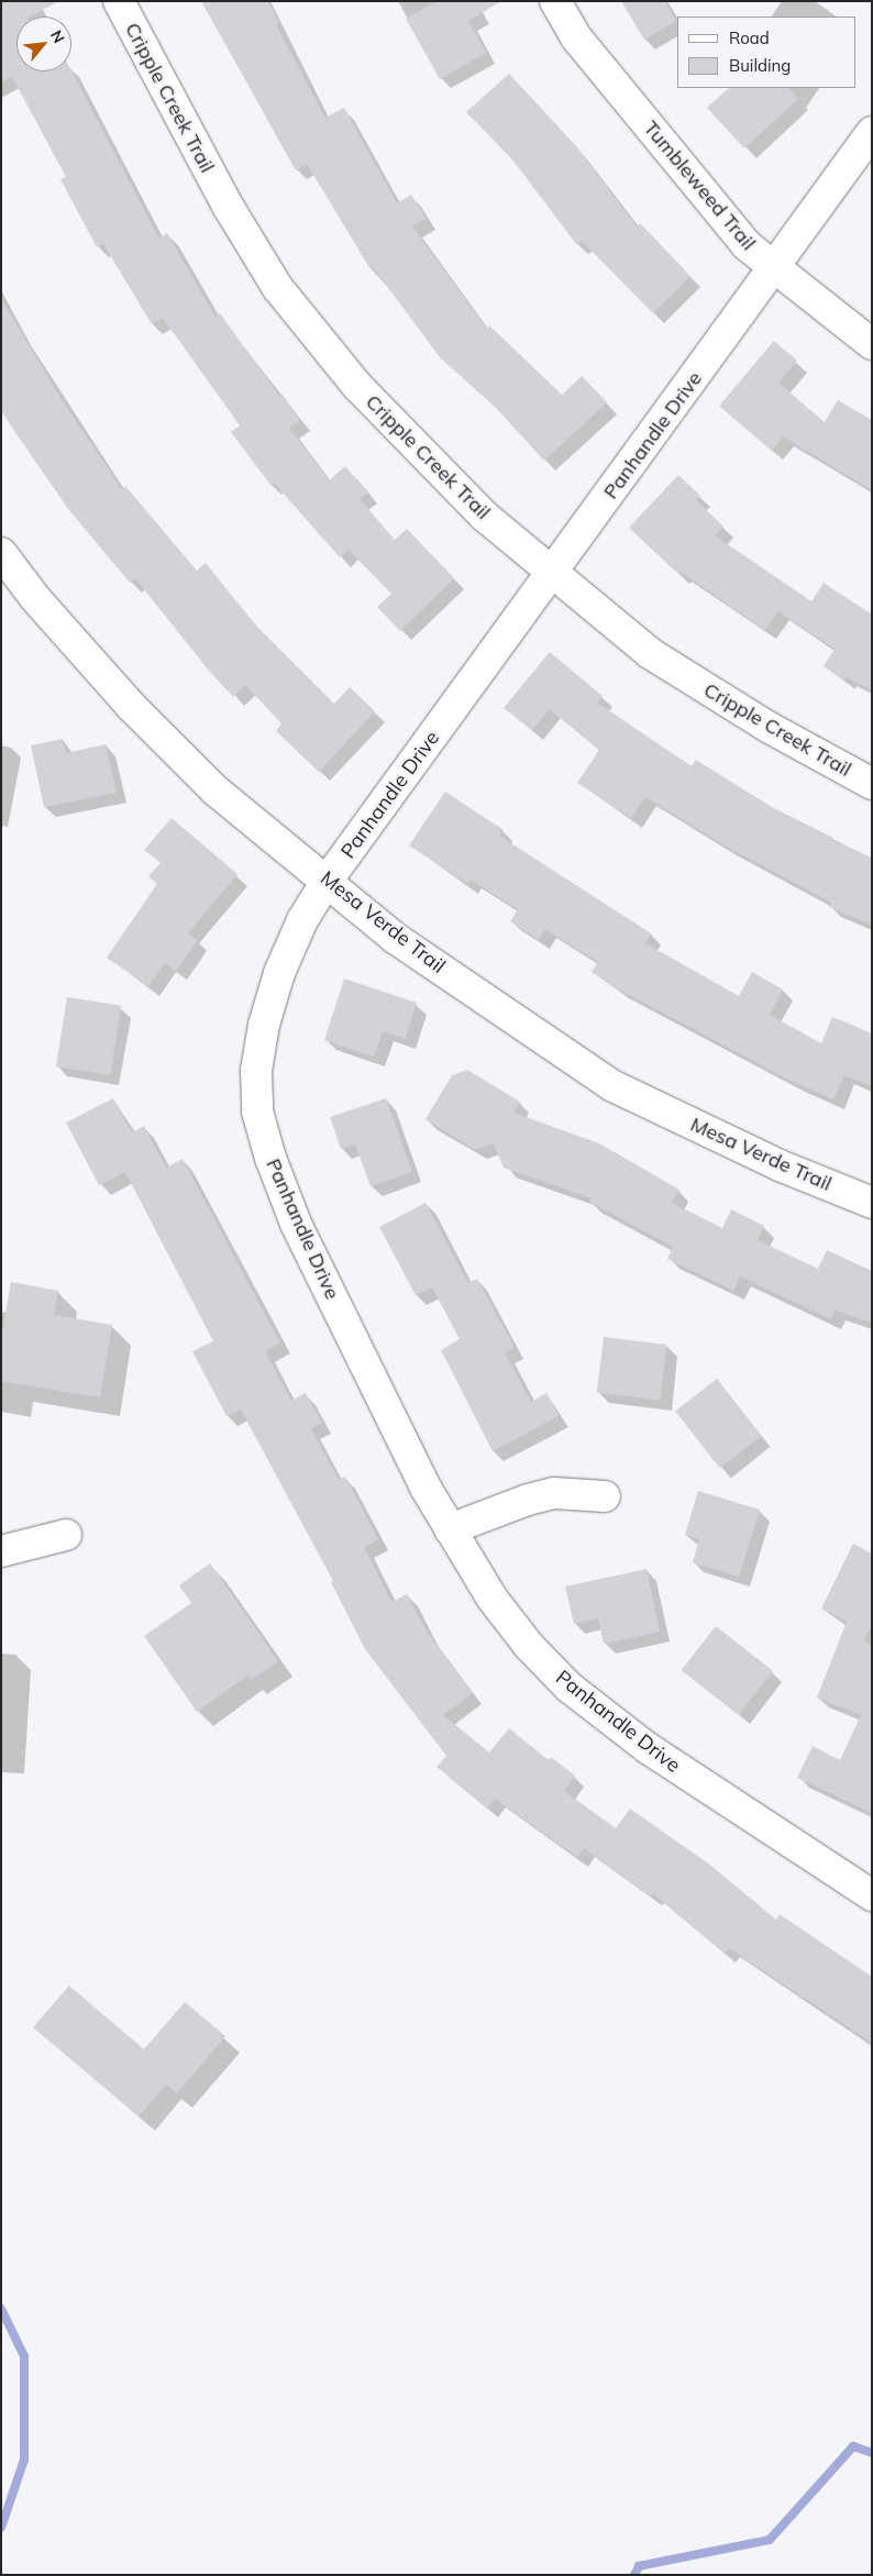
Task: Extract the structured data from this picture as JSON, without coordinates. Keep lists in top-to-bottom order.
{
  "streets": {
    "street": [
      "Cripple Creek Trail",
      "Tumbleweed Trail",
      "Panhandle Drive",
      "Mesa Verde Trail"
    ]
  },
  "crossings": [
    ["Cripple Creek Trail", "Panhandle Drive"],
    ["Tumbleweed Trail", "Panhandle Drive"],
    ["Panhandle Drive", "Mesa Verde Trail"]
  ],
  "legend": ["Road", "Building"],
  "north": "top right"
}
